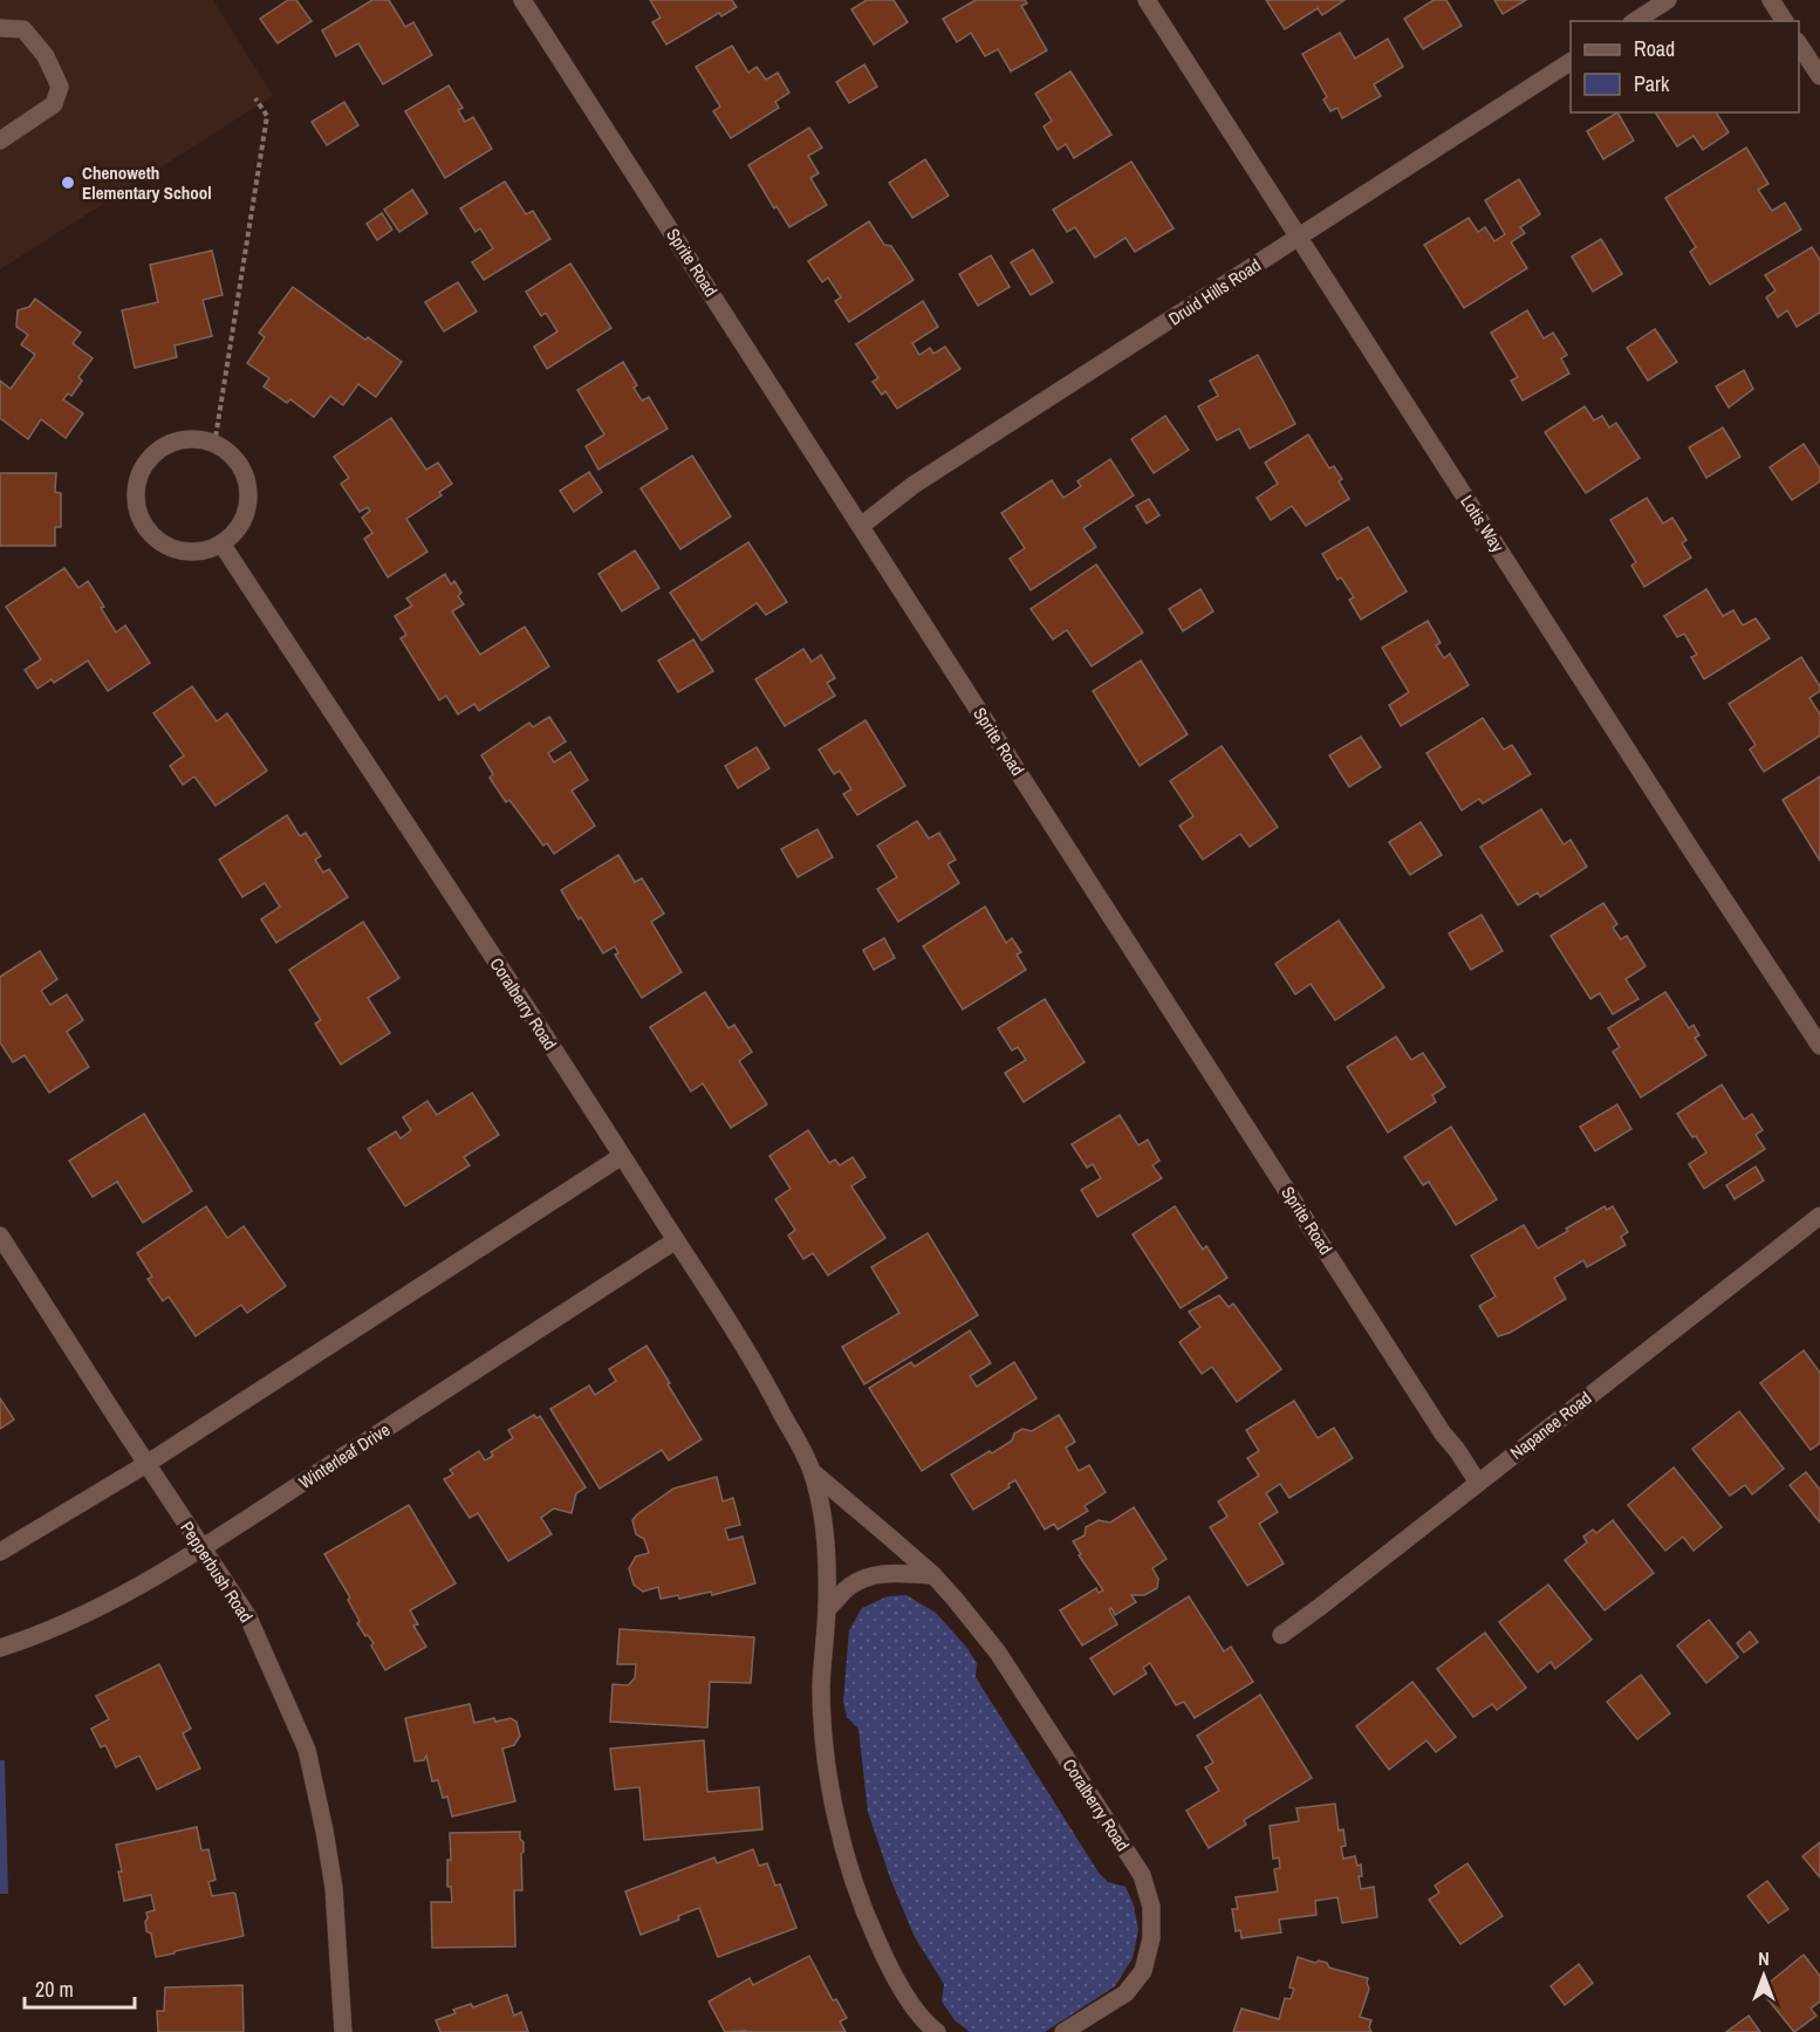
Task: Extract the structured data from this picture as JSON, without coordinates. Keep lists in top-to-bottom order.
{
  "streets": {
    "street": [
      "Sprite Road",
      "Druid Hills Road",
      "Lotis Way",
      "Coralberry Road",
      "Napanee Road",
      "Winterleaf Drive",
      "Pepperbush Road"
    ]
  },
  "crossings": [
    ["Sprite Road", "Druid Hills Road"],
    ["Sprite Road", "Napanee Road"],
    ["Druid Hills Road", "Lotis Way"],
    ["Coralberry Road", "Winterleaf Drive"],
    ["Winterleaf Drive", "Pepperbush Road"]
  ],
  "places": ["Chenoweth Elementary School"],
  "legend": ["Road", "Park"],
  "scale_bar": "20 m",
  "north": "top"
}
